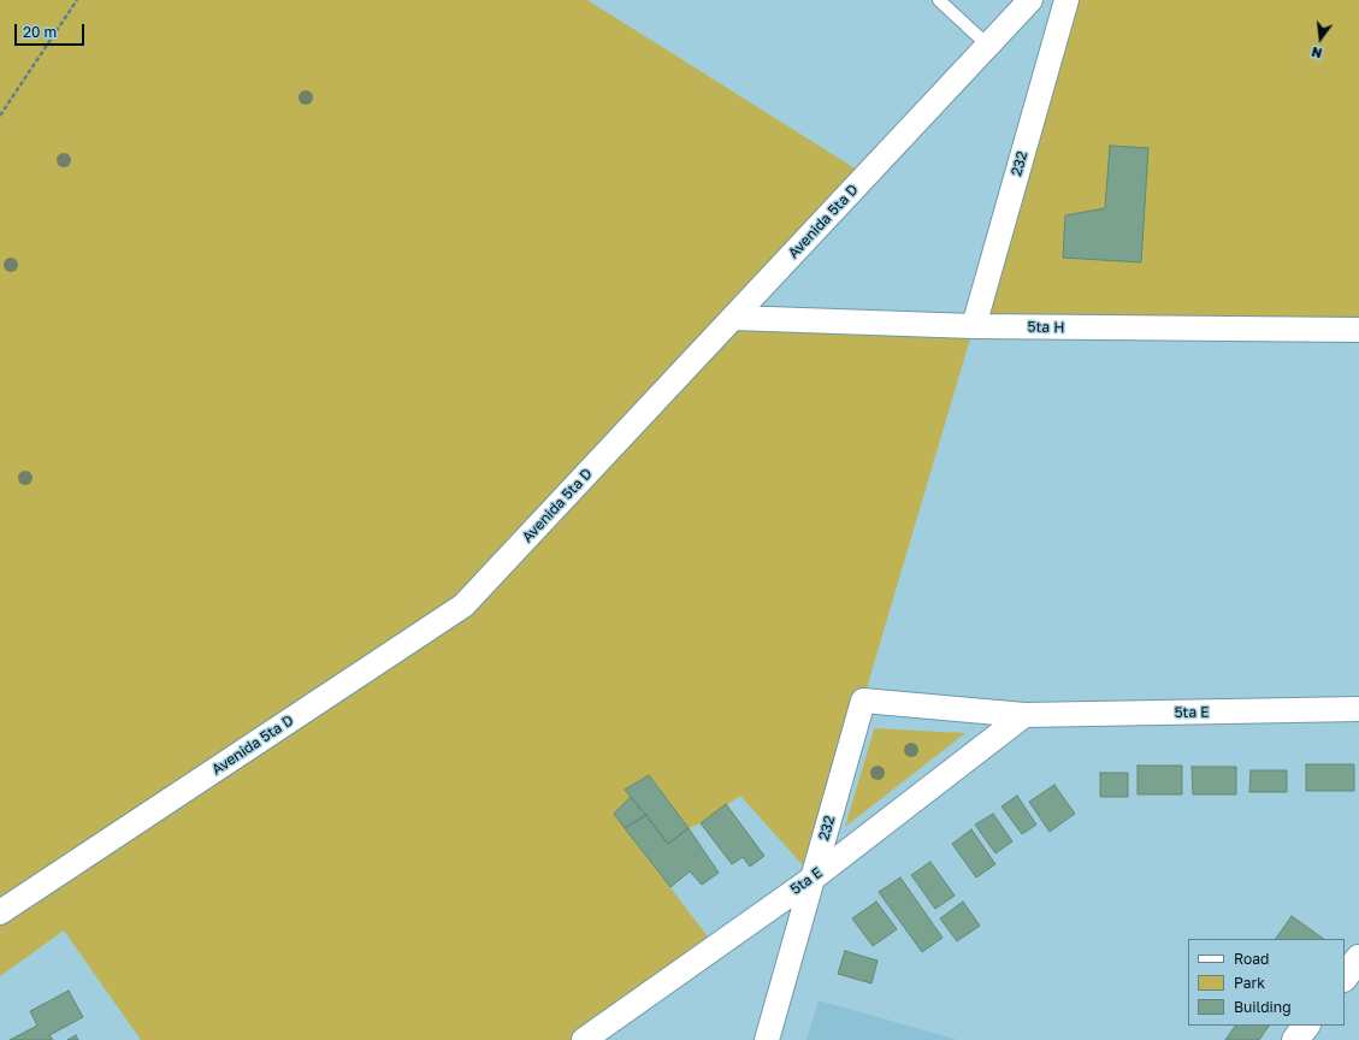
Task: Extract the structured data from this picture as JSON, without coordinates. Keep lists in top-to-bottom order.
{
  "streets": {
    "street": [
      "232",
      "Avenida 5ta D",
      "5ta H",
      "5ta E"
    ]
  },
  "crossings": [
    ["232", "5ta H"],
    ["232", "5ta E"],
    ["Avenida 5ta D", "5ta H"]
  ],
  "legend": ["Road", "Park", "Building"],
  "scale_bar": "20 m",
  "north": "bottom"
}
